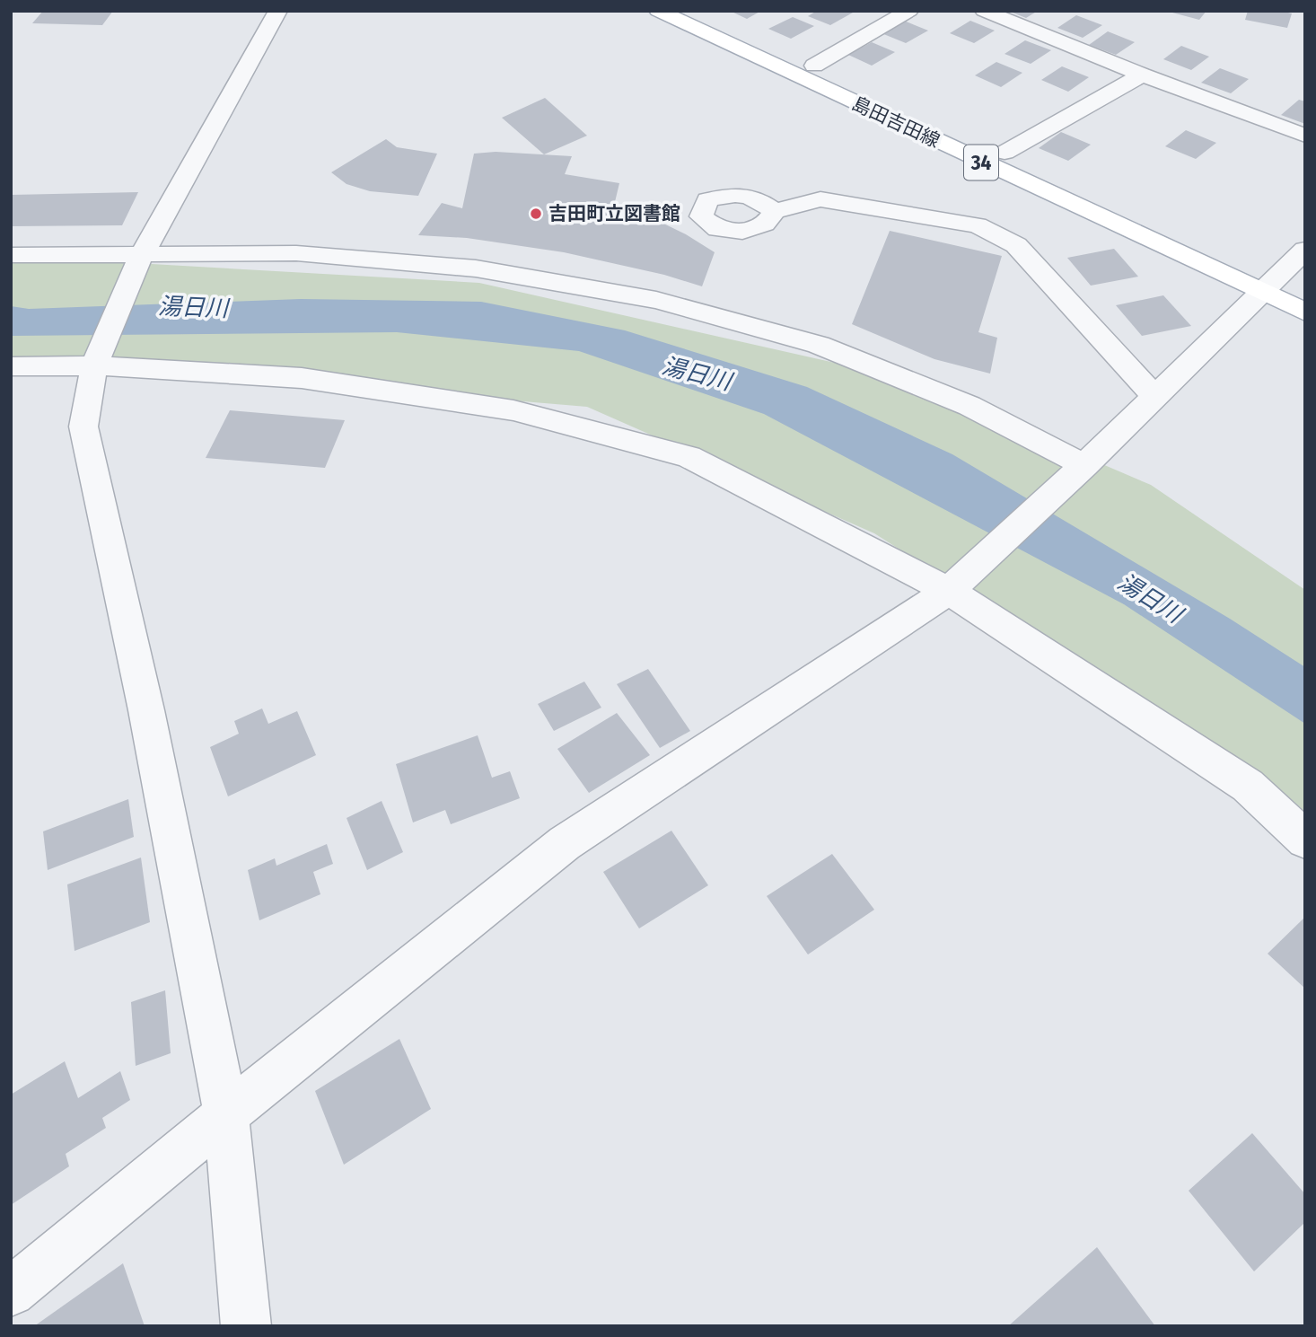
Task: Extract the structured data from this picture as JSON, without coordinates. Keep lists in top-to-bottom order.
{
  "streets": {
    "main road": ["島田吉田線", "34"]
  },
  "water": ["湯日川"],
  "places": ["吉田町立図書館"]
}
